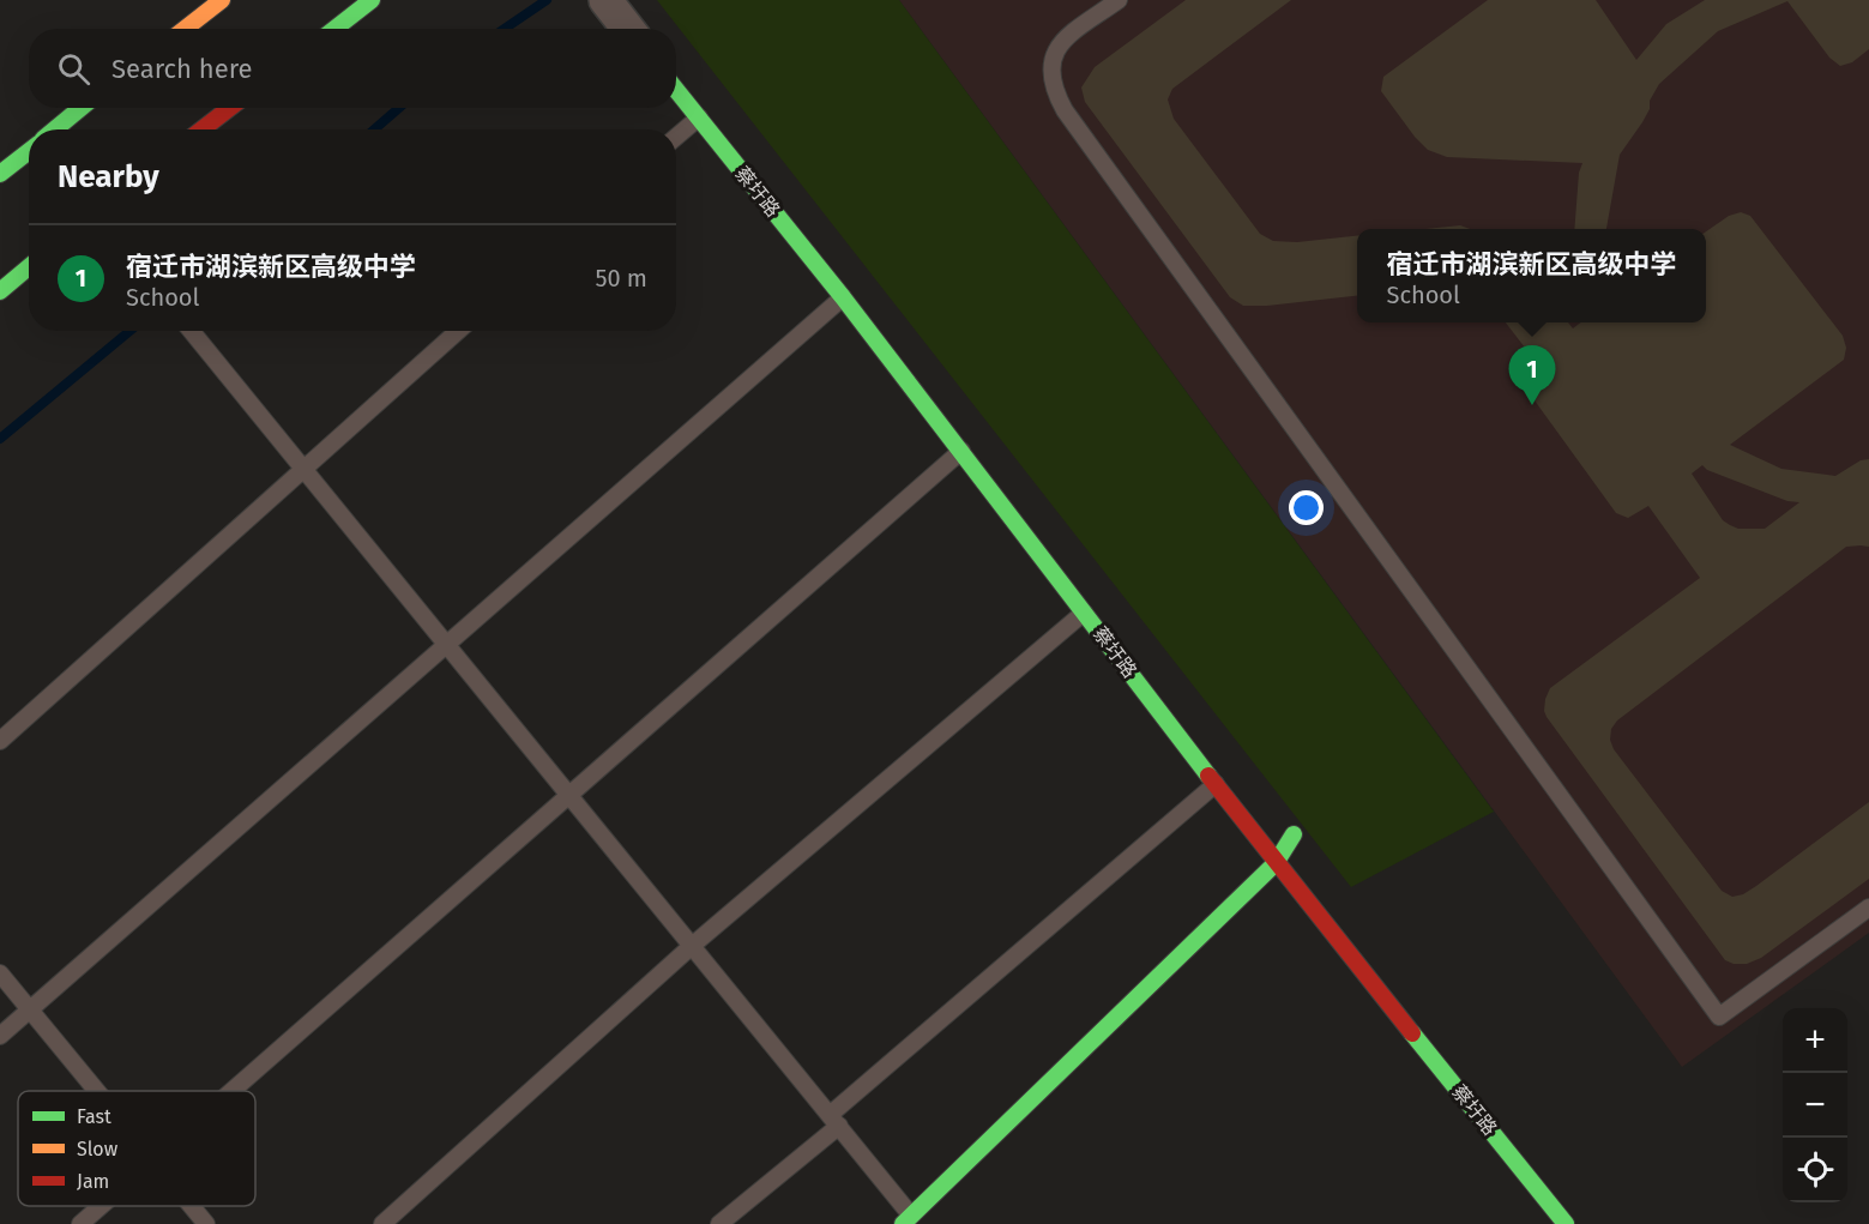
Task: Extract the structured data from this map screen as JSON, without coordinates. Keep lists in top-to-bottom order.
{
  "streets": {
    "main road": ["蔡圩路"]
  },
  "legend": ["Fast", "Slow", "Jam"],
  "page": {
    "search": "Search here",
    "heading": "Nearby",
    "list": [
      {
        "mark": "1",
        "name": "宿迁市湖滨新区高级中学",
        "note": "School",
        "value": "50 m"
      }
    ],
    "popup": ["宿迁市湖滨新区高级中学", "School"],
    "pins": "1",
    "map_buttons": ["+", "−"]
  }
}
